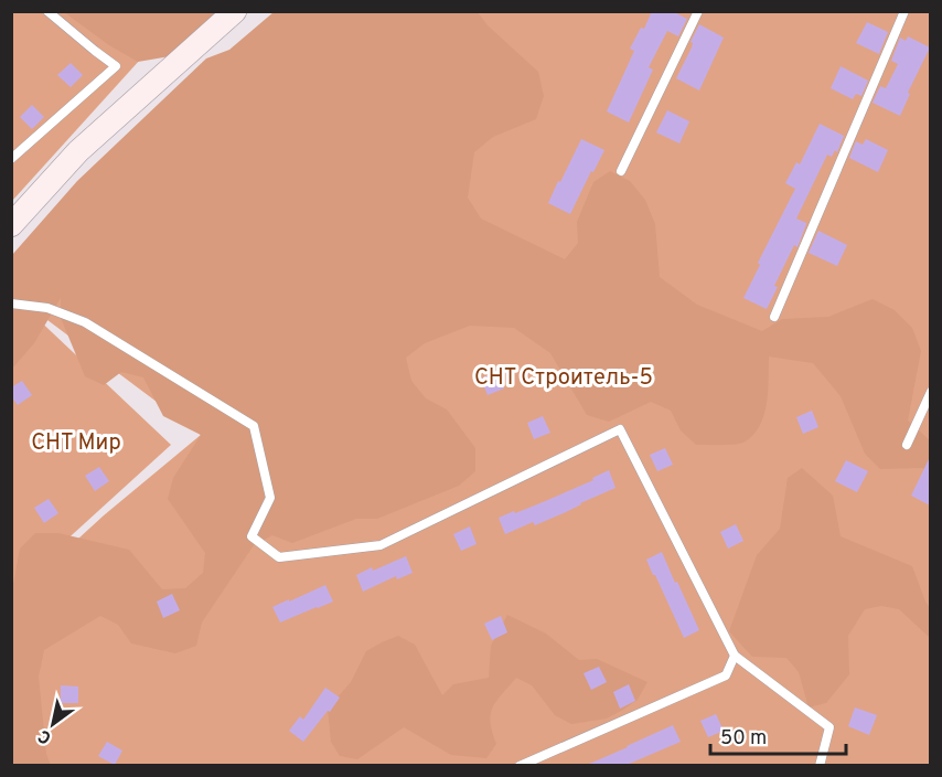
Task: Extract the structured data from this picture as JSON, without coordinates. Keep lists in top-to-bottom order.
{
  "parks": ["СНТ Строитель-5", "СНТ Мир"],
  "scale_bar": "50 m",
  "north": "bottom left"
}
